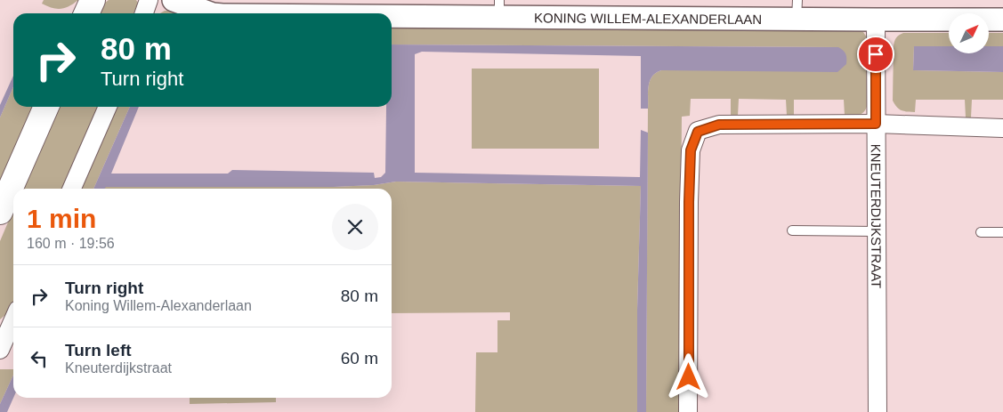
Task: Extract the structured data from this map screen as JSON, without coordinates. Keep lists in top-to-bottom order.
{
  "streets": {
    "street": ["KONING WILLEM-ALEXANDERLAAN", "KNEUTERDIJKSTRAAT"]
  },
  "crossings": [
    ["KONING WILLEM-ALEXANDERLAAN", "KNEUTERDIJKSTRAAT"]
  ],
  "north": "top right",
  "page": {
    "turn": ["80 m", "Turn right"],
    "heading": ["1 min", "160 m · 19:56"],
    "list": [
      {
        "name": "Turn right",
        "note": "Koning Willem-Alexanderlaan",
        "value": "80 m"
      },
      {
        "name": "Turn left",
        "note": "Kneuterdijkstraat",
        "value": "60 m"
      }
    ]
  }
}
